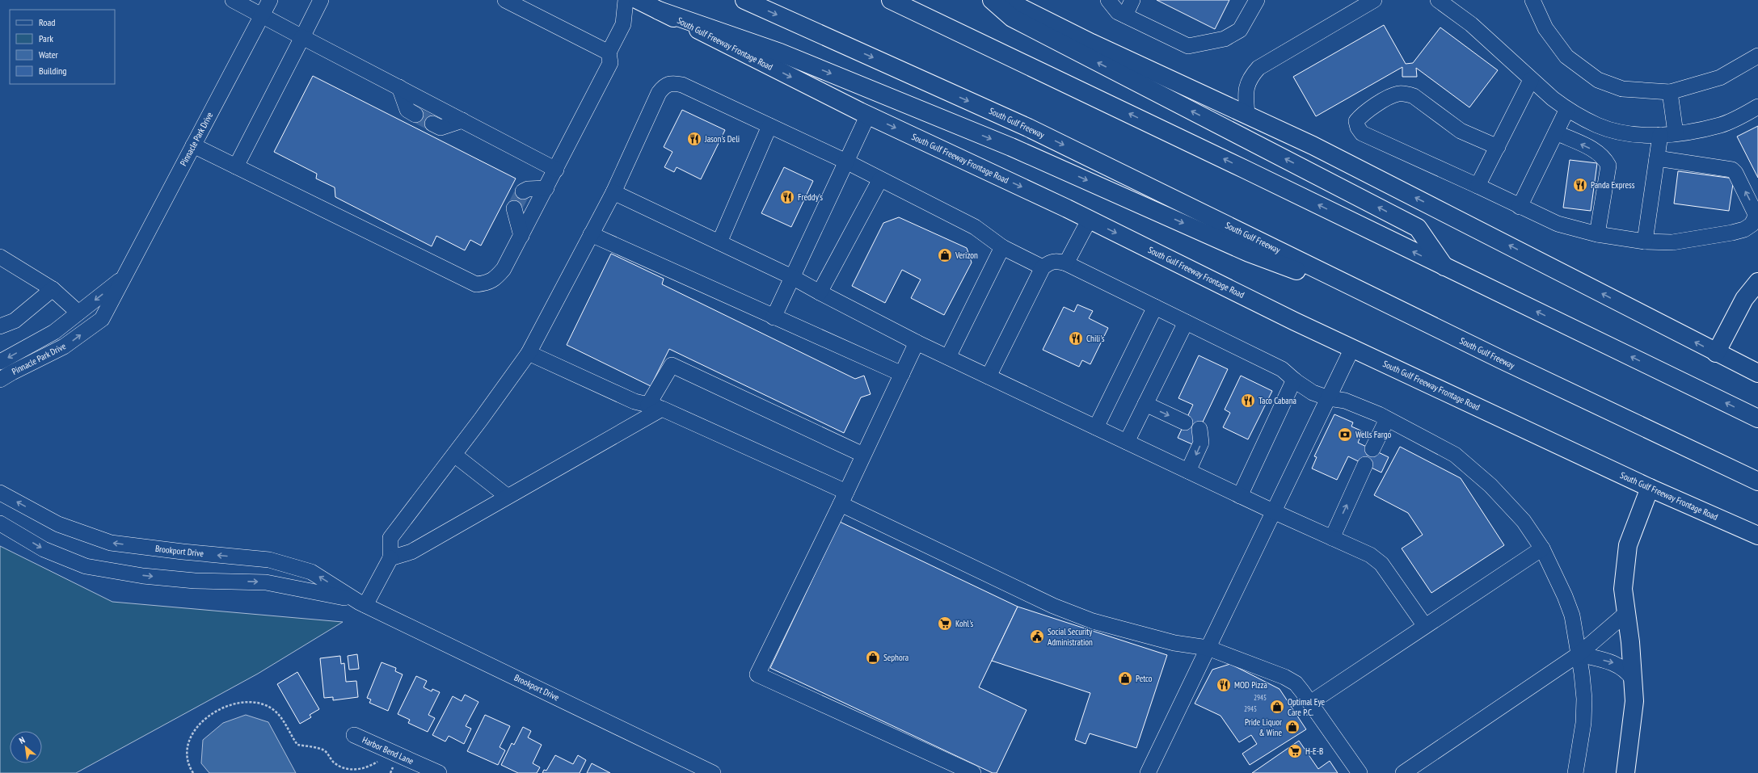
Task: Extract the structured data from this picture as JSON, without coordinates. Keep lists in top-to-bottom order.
{
  "streets": {
    "main road": ["South Gulf Freeway Frontage Road", "South Gulf Freeway"],
    "street": ["Pinnacle Park Drive", "Brookport Drive", "Harbor Bend Lane"]
  },
  "places": {
    "restaurant": [
      "Jason's Deli",
      "Panda Express",
      "Freddy's",
      "Chili's",
      "Taco Cabana",
      "MOD Pizza"
    ],
    "shop": [
      "Verizon",
      "Sephora",
      "Petco",
      "Optimal Eye Care P.C.",
      "Pride Liquor & Wine"
    ],
    "bank": ["Wells Fargo"],
    "supermarket": ["Kohl's", "H-E-B"],
    "public building": ["Social Security Administration"]
  },
  "house_numbers": ["2945", "2945"],
  "legend": [
    "Road",
    "Park",
    "Water",
    "Building"
  ],
  "north": "top left"
}
